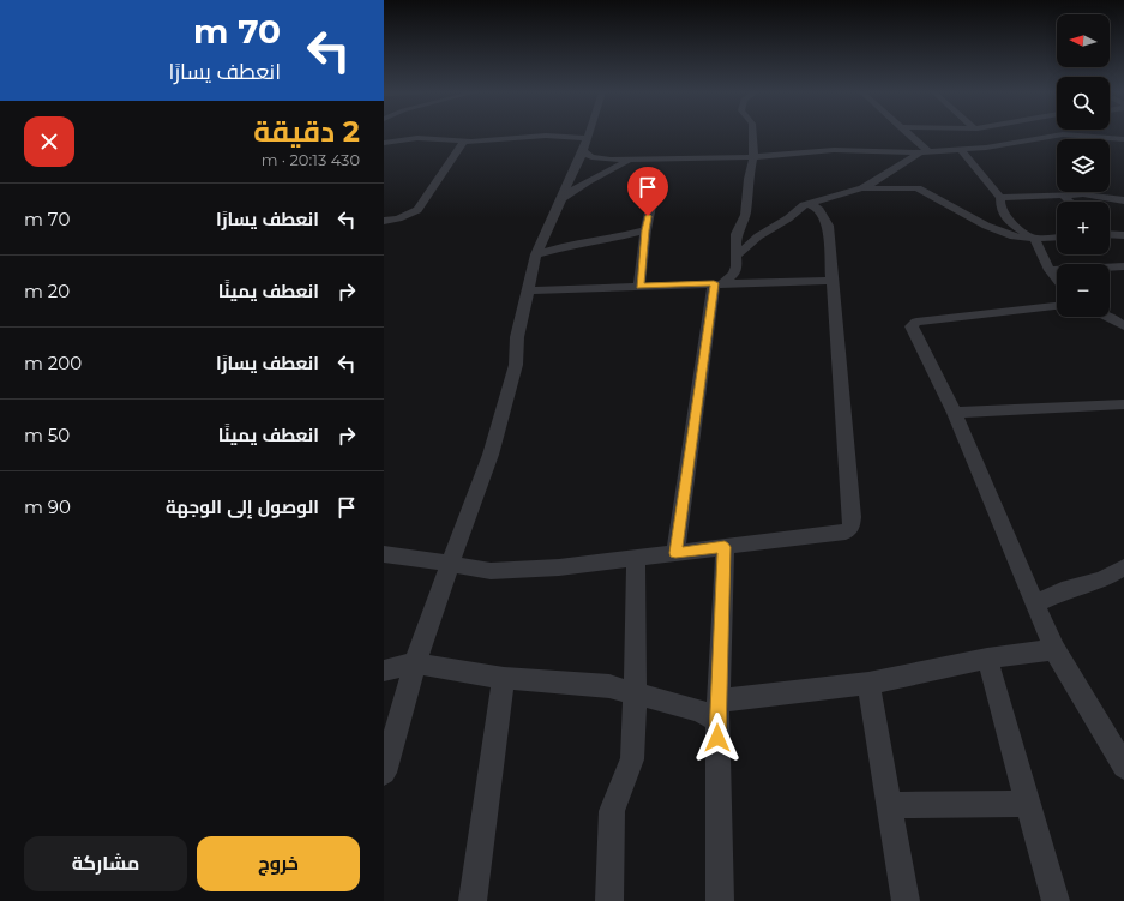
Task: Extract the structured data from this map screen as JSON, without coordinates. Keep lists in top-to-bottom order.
{
  "north": "left",
  "page": {
    "turn": ["70 m", "انعطف يسارًا"],
    "map_buttons": ["+", "−"],
    "heading": ["2 دقيقة", "430 m · 20:13"],
    "list": [
      {
        "name": "انعطف يسارًا",
        "value": "70 m"
      },
      {
        "name": "انعطف يمينًا",
        "value": "20 m"
      },
      {
        "name": "انعطف يسارًا",
        "value": "200 m"
      },
      {
        "name": "انعطف يمينًا",
        "value": "50 m"
      },
      {
        "name": "الوصول إلى الوجهة",
        "value": "90 m"
      }
    ],
    "buttons": ["خروج", "مشاركة"]
  }
}
